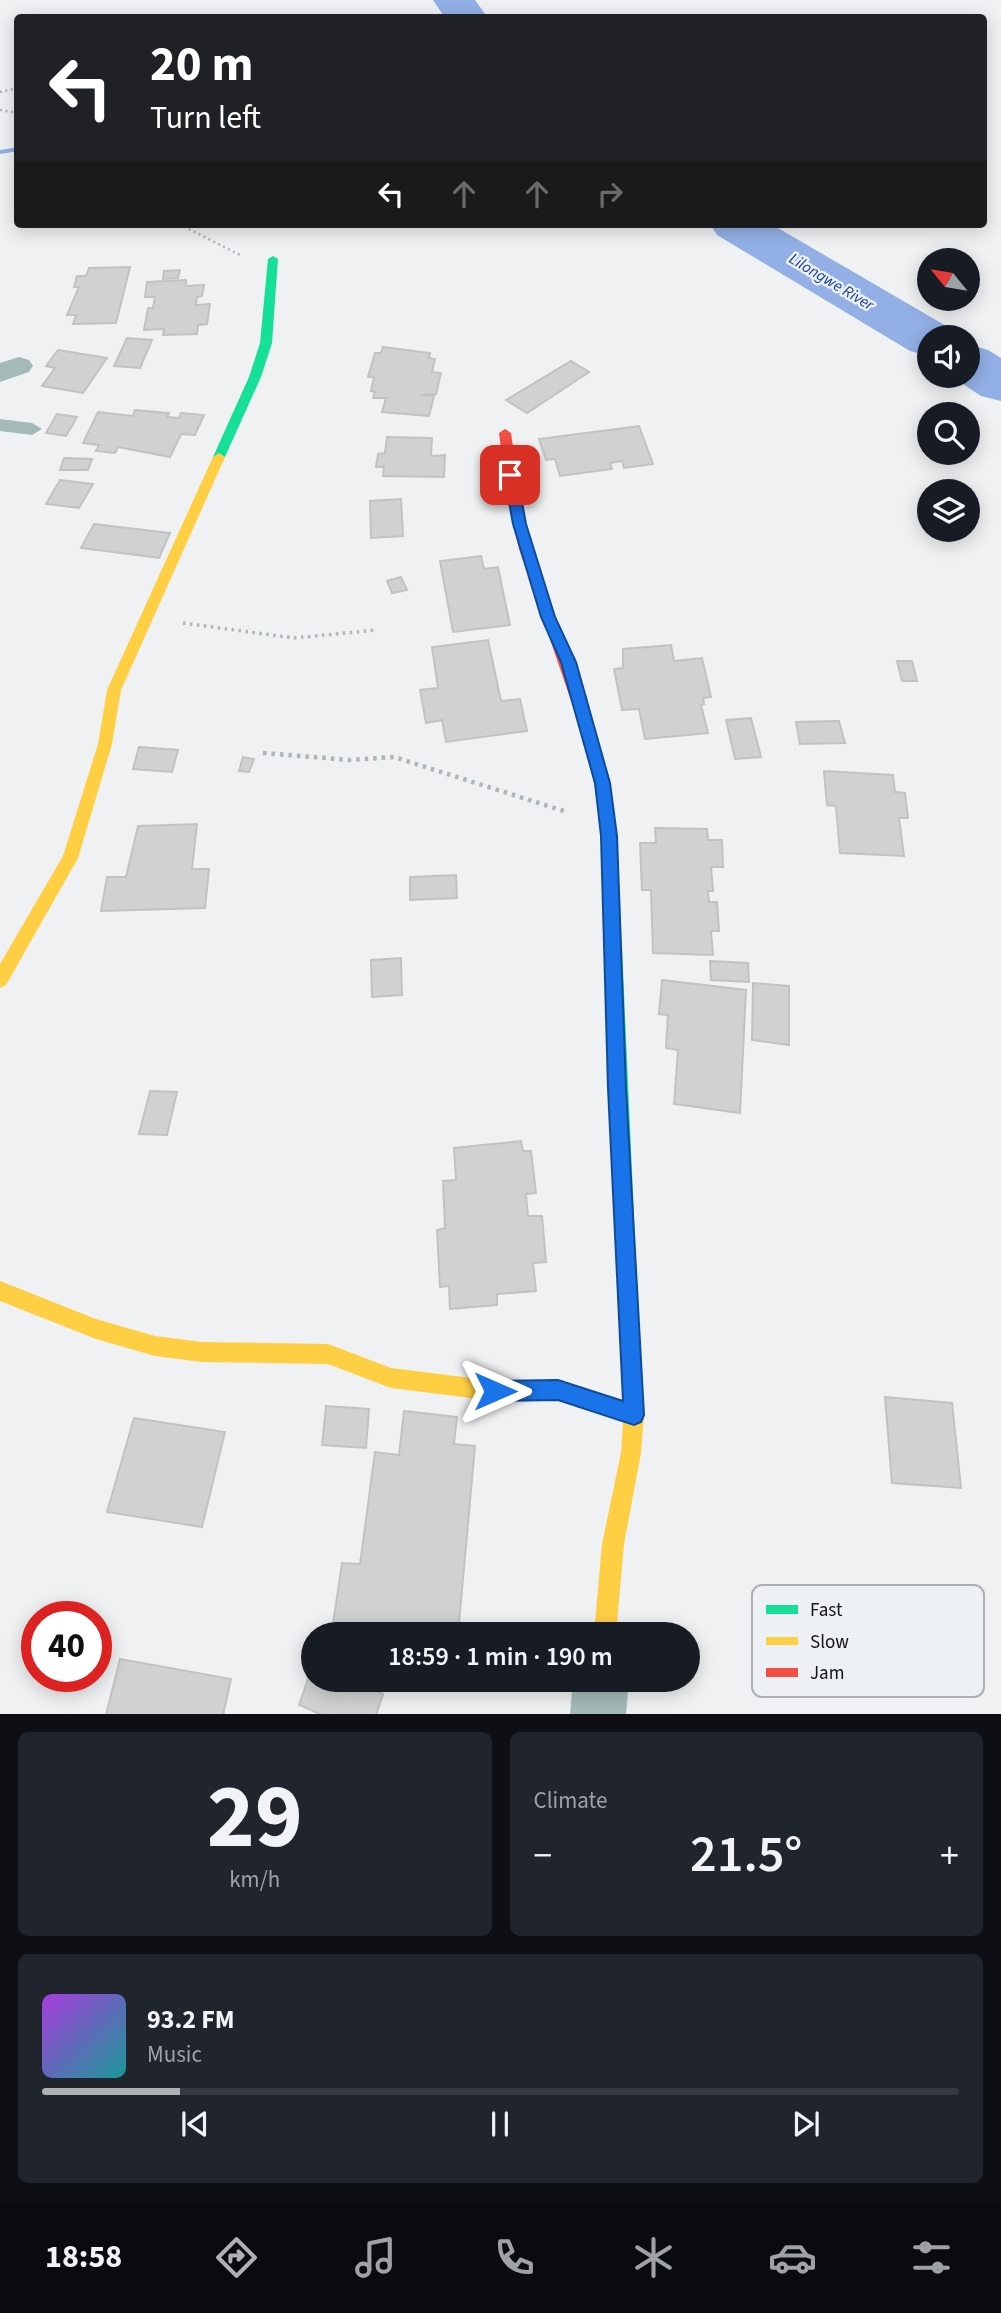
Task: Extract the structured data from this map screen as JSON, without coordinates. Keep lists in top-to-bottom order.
{
  "water": ["Lilongwe River"],
  "legend": ["Fast", "Slow", "Jam"],
  "north": "top left",
  "page": {
    "turn": ["20 m", "Turn left"],
    "limit": "40",
    "trip": "18:59 · 1 min · 190 m",
    "tile": [
      ["29", "km/h"],
      "Climate"
    ],
    "heat": ["−", "21.5°", "+"],
    "song": ["93.2 FM", "Music"],
    "tabs": "18:58"
  }
}
